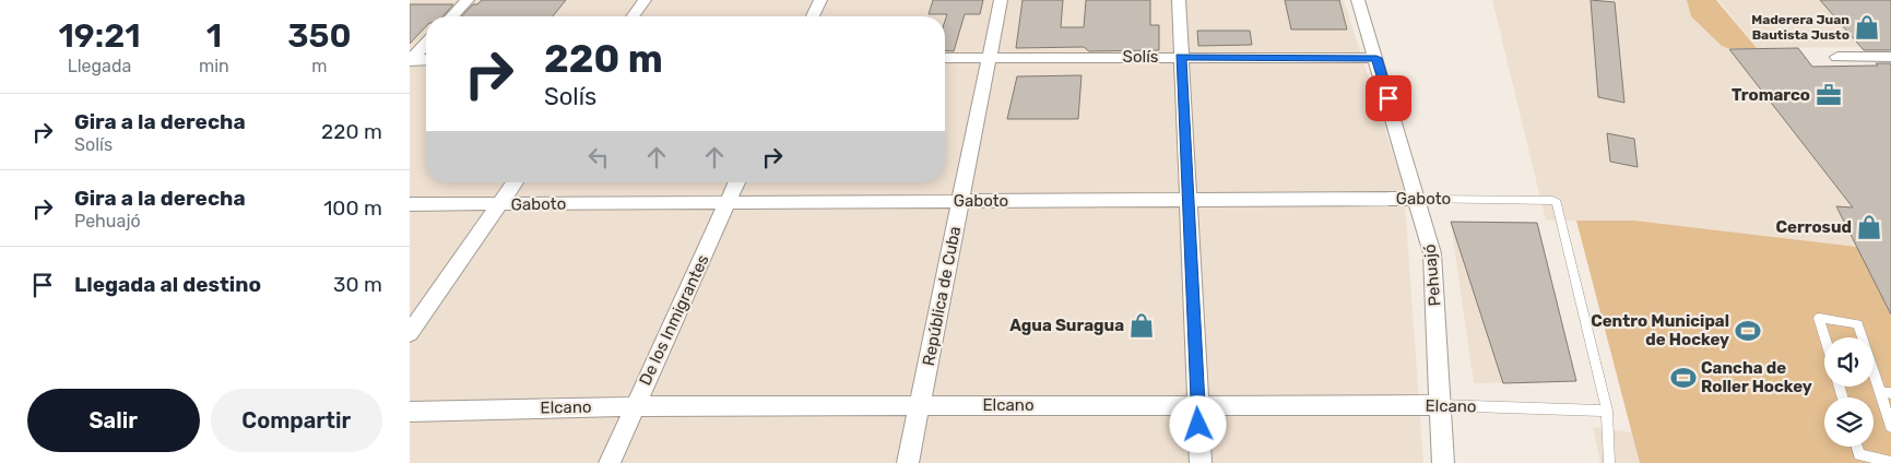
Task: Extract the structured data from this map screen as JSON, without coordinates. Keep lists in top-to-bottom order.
{
  "streets": {
    "street": [
      "Solís",
      "Gaboto",
      "Pehuajó",
      "República de Cuba",
      "De los Inmigrantes",
      "Elcano"
    ]
  },
  "crossings": [
    ["Solís", "Pehuajó"],
    ["Solís", "República de Cuba"],
    ["Gaboto", "Pehuajó"],
    ["Gaboto", "República de Cuba"],
    ["Gaboto", "De los Inmigrantes"],
    ["Gaboto", "Elcano"],
    ["Pehuajó", "Elcano"],
    ["República de Cuba", "Elcano"],
    ["De los Inmigrantes", "Elcano"]
  ],
  "places": {
    "shop": ["Maderera Juan Bautista Justo", "Cerrosud", "Agua Suragua"],
    "office": ["Tromarco"],
    "sports": ["Centro Municipal de Hockey", "Cancha de Roller Hockey"]
  },
  "page": {
    "eta": [
      "19:21",
      "Llegada",
      "1",
      "min",
      "350",
      "m"
    ],
    "turn": ["220 m", "Solís"],
    "list": [
      {
        "name": "Gira a la derecha",
        "note": "Solís",
        "value": "220 m"
      },
      {
        "name": "Gira a la derecha",
        "note": "Pehuajó",
        "value": "100 m"
      },
      {
        "name": "Llegada al destino",
        "value": "30 m"
      }
    ],
    "buttons": ["Salir", "Compartir"]
  }
}
